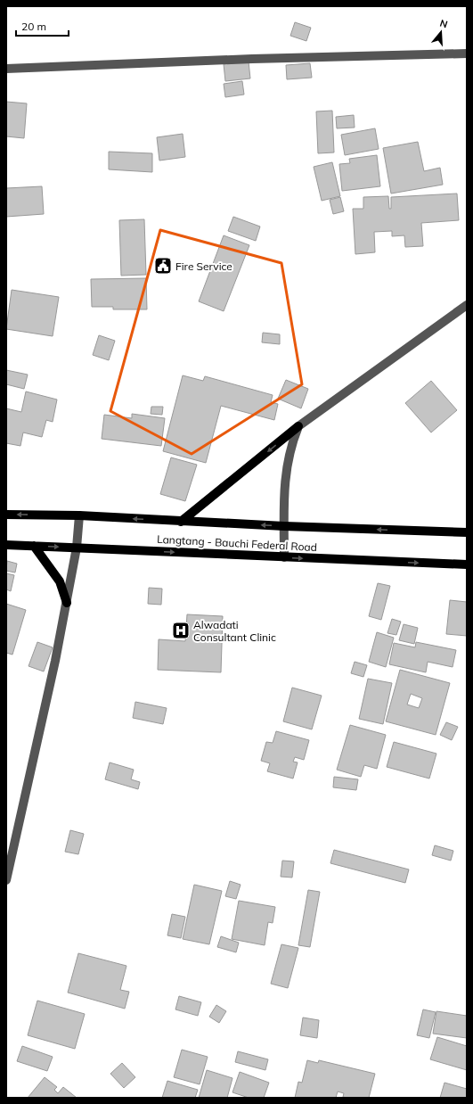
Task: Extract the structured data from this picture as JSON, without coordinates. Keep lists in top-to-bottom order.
{
  "streets": {
    "main road": ["Langtang - Bauchi Federal Road"]
  },
  "places": {
    "public building": ["Fire Service"],
    "hospital": ["Alwadati Consultant Clinic"]
  },
  "scale_bar": "20 m",
  "north": "top"
}
